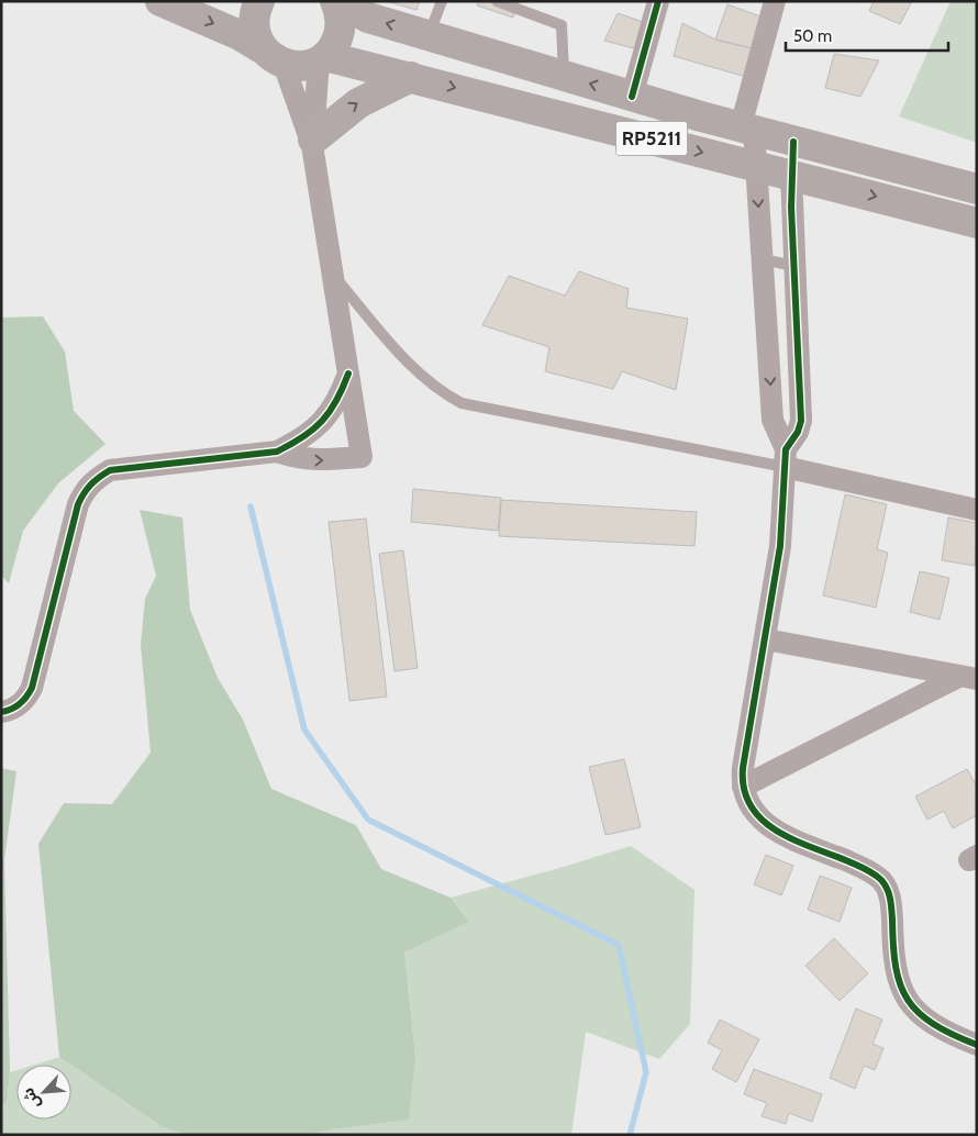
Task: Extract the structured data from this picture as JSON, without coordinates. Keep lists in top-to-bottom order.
{
  "streets": {
    "main road": ["RP5211"]
  },
  "scale_bar": "50 m",
  "north": "bottom left"
}
